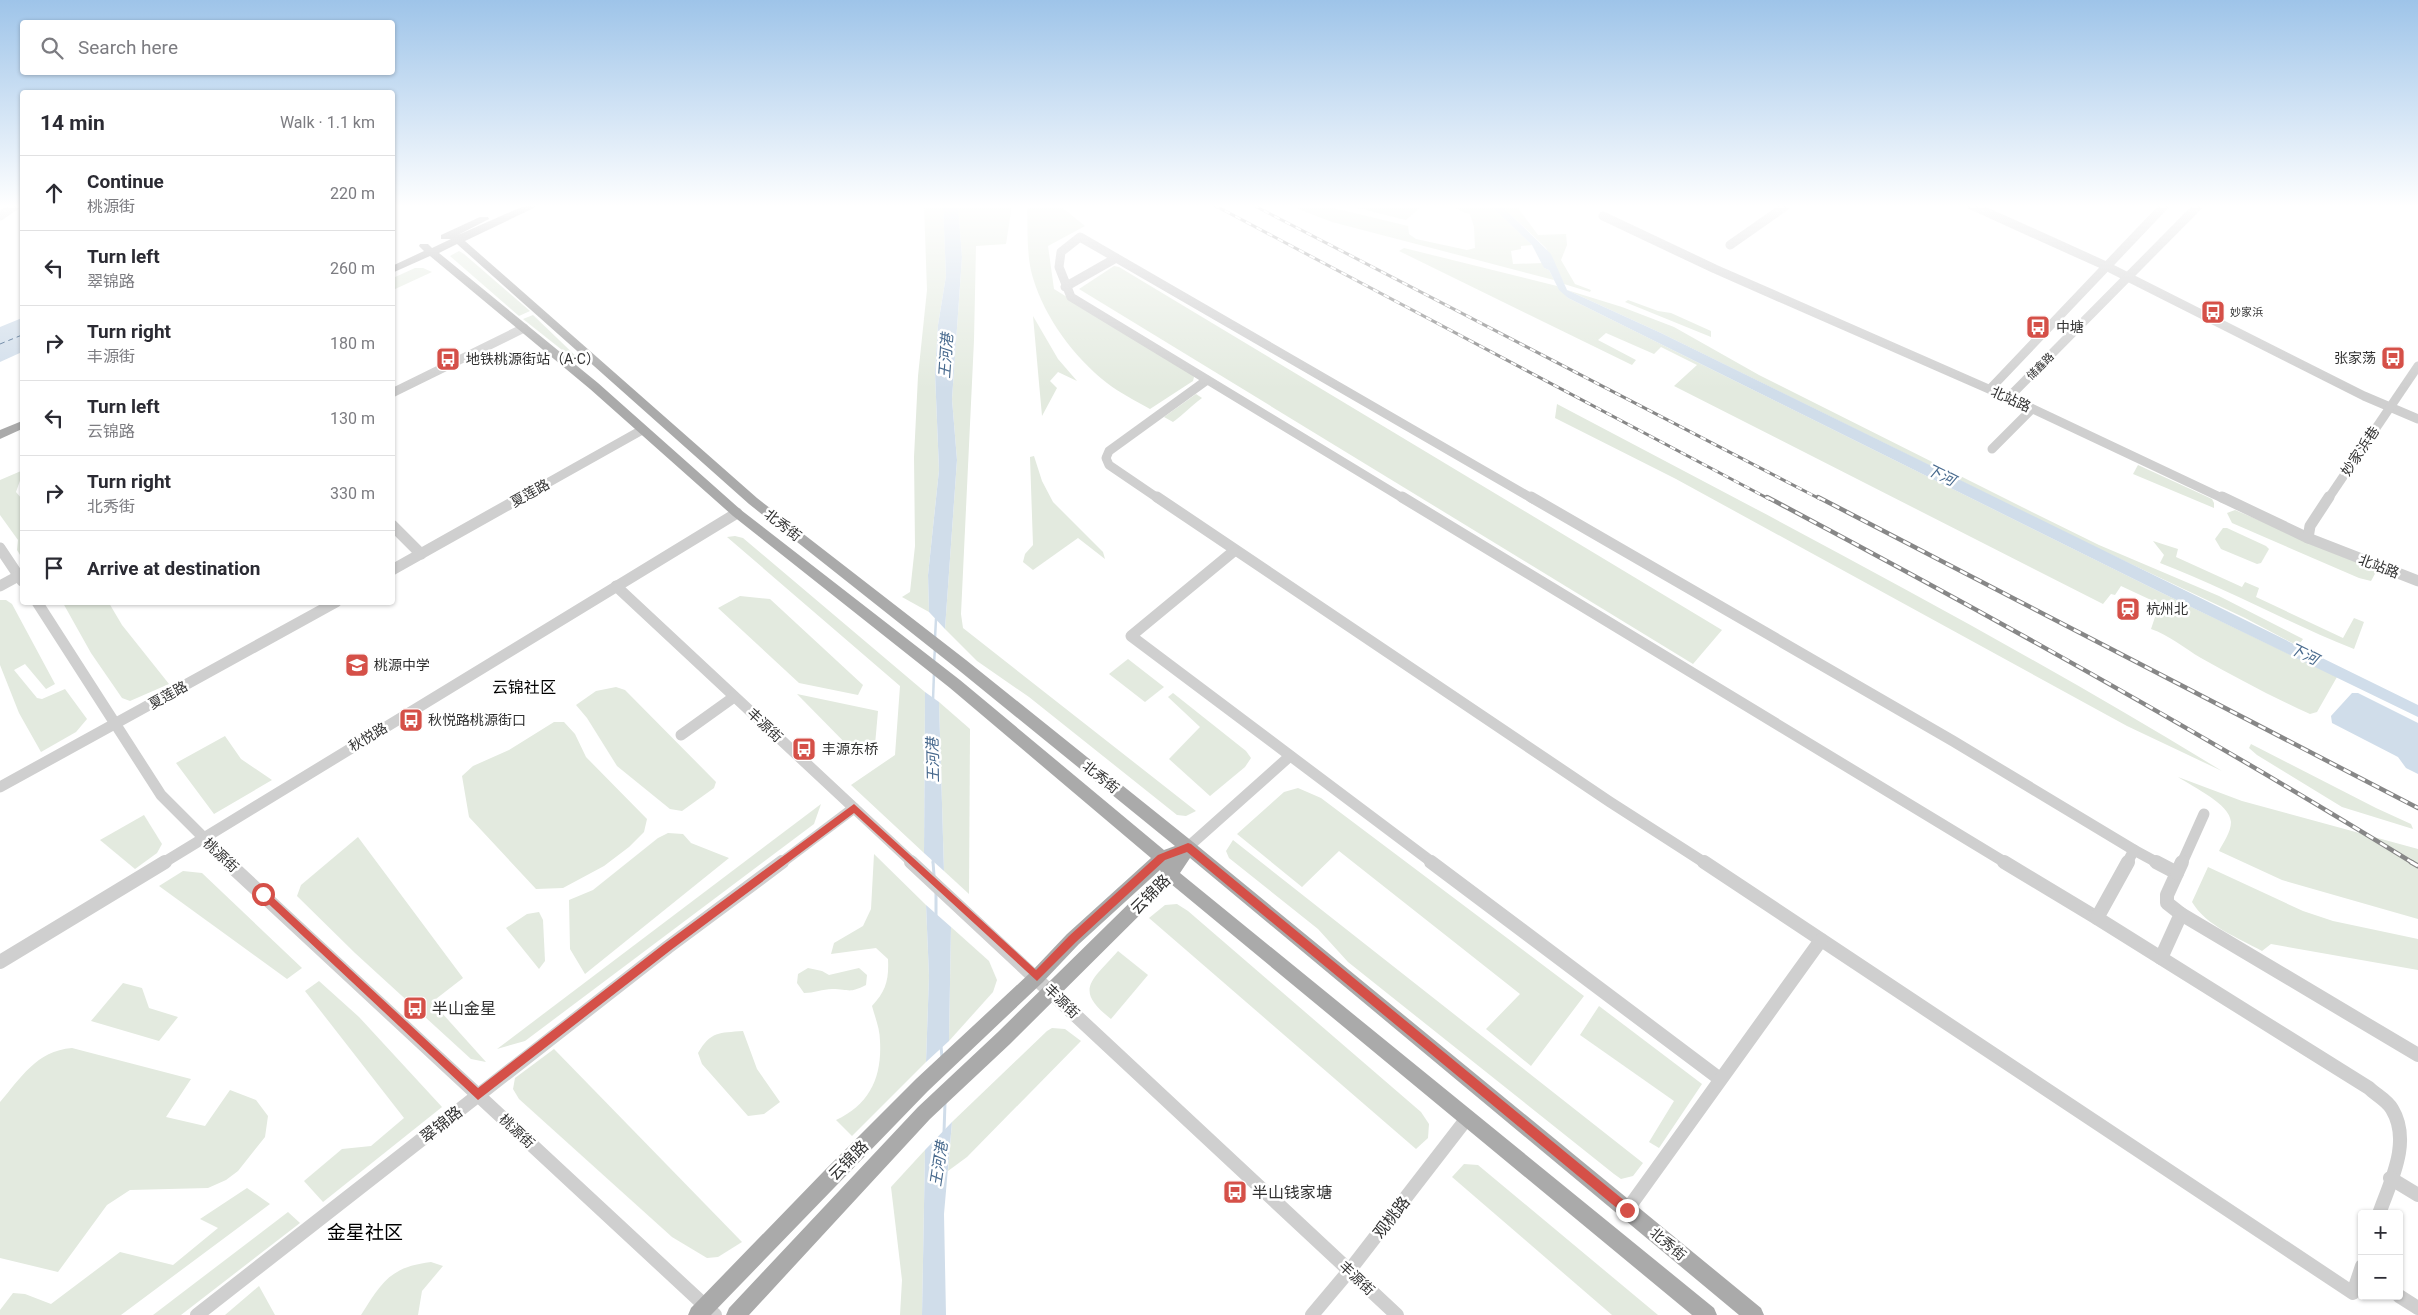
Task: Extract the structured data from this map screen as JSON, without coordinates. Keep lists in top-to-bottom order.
{
  "streets": {
    "main road": ["北秀街", "云锦路"],
    "street": [
      "储鑫路",
      "北站路",
      "妙家浜巷",
      "夏莲路",
      "丰源街",
      "秋悦路",
      "桃源街",
      "翠锦路",
      "观桃路"
    ]
  },
  "crossings": [
    ["储鑫路", "北站路"],
    ["北站路", "妙家浜巷"],
    ["夏莲路", "北秀街"],
    ["夏莲路", "桃源街"],
    ["北秀街", "秋悦路"],
    ["北秀街", "云锦路"],
    ["北秀街", "观桃路"],
    ["丰源街", "秋悦路"],
    ["丰源街", "云锦路"],
    ["丰源街", "翠锦路"],
    ["丰源街", "观桃路"],
    ["秋悦路", "桃源街"],
    ["桃源街", "云锦路"],
    ["桃源街", "翠锦路"]
  ],
  "districts": ["云锦社区", "金星社区"],
  "water": ["王河港", "下河"],
  "places": {
    "bus stop": [
      "妙家浜",
      "中塘",
      "张家荡",
      "地铁桃源街站（A·C）",
      "秋悦路桃源街口",
      "丰源东桥",
      "半山金星",
      "半山钱家塘"
    ],
    "station": ["杭州北"],
    "school or university": ["桃源中学"]
  },
  "page": {
    "search": "Search here",
    "heading": ["14 min", "Walk · 1.1 km"],
    "list": [
      ["Continue", "桃源街", "220 m"],
      ["Turn left", "翠锦路", "260 m"],
      ["Turn right", "丰源街", "180 m"],
      ["Turn left", "云锦路", "130 m"],
      ["Turn right", "北秀街", "330 m"],
      "Arrive at destination"
    ],
    "map_buttons": ["+", "−"]
  }
}
